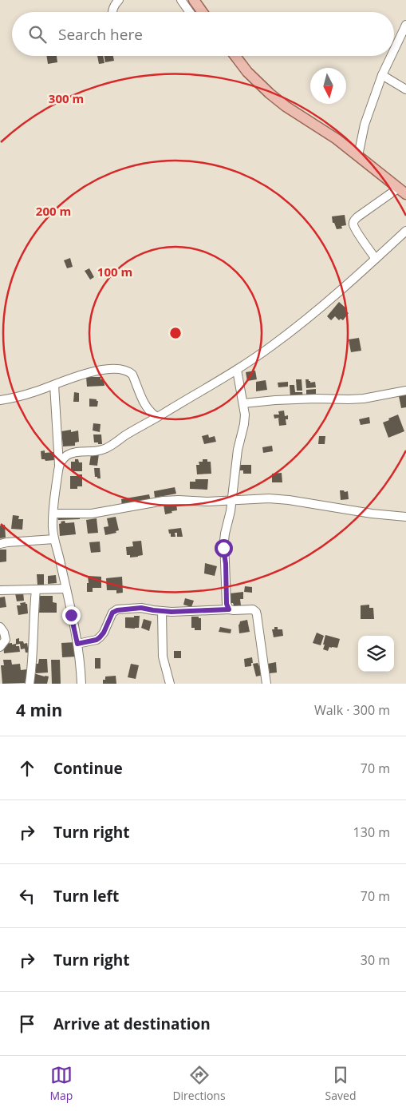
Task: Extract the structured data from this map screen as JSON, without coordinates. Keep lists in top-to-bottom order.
{
  "north": "bottom",
  "page": {
    "search": "Search here",
    "heading": ["4 min", "Walk · 300 m"],
    "list": [
      ["Continue", "70 m"],
      ["Turn right", "130 m"],
      ["Turn left", "70 m"],
      ["Turn right", "30 m"],
      "Arrive at destination"
    ],
    "nav": ["Map", "Directions", "Saved"]
  },
  "rings": ["300 m", "200 m", "100 m"]
}
